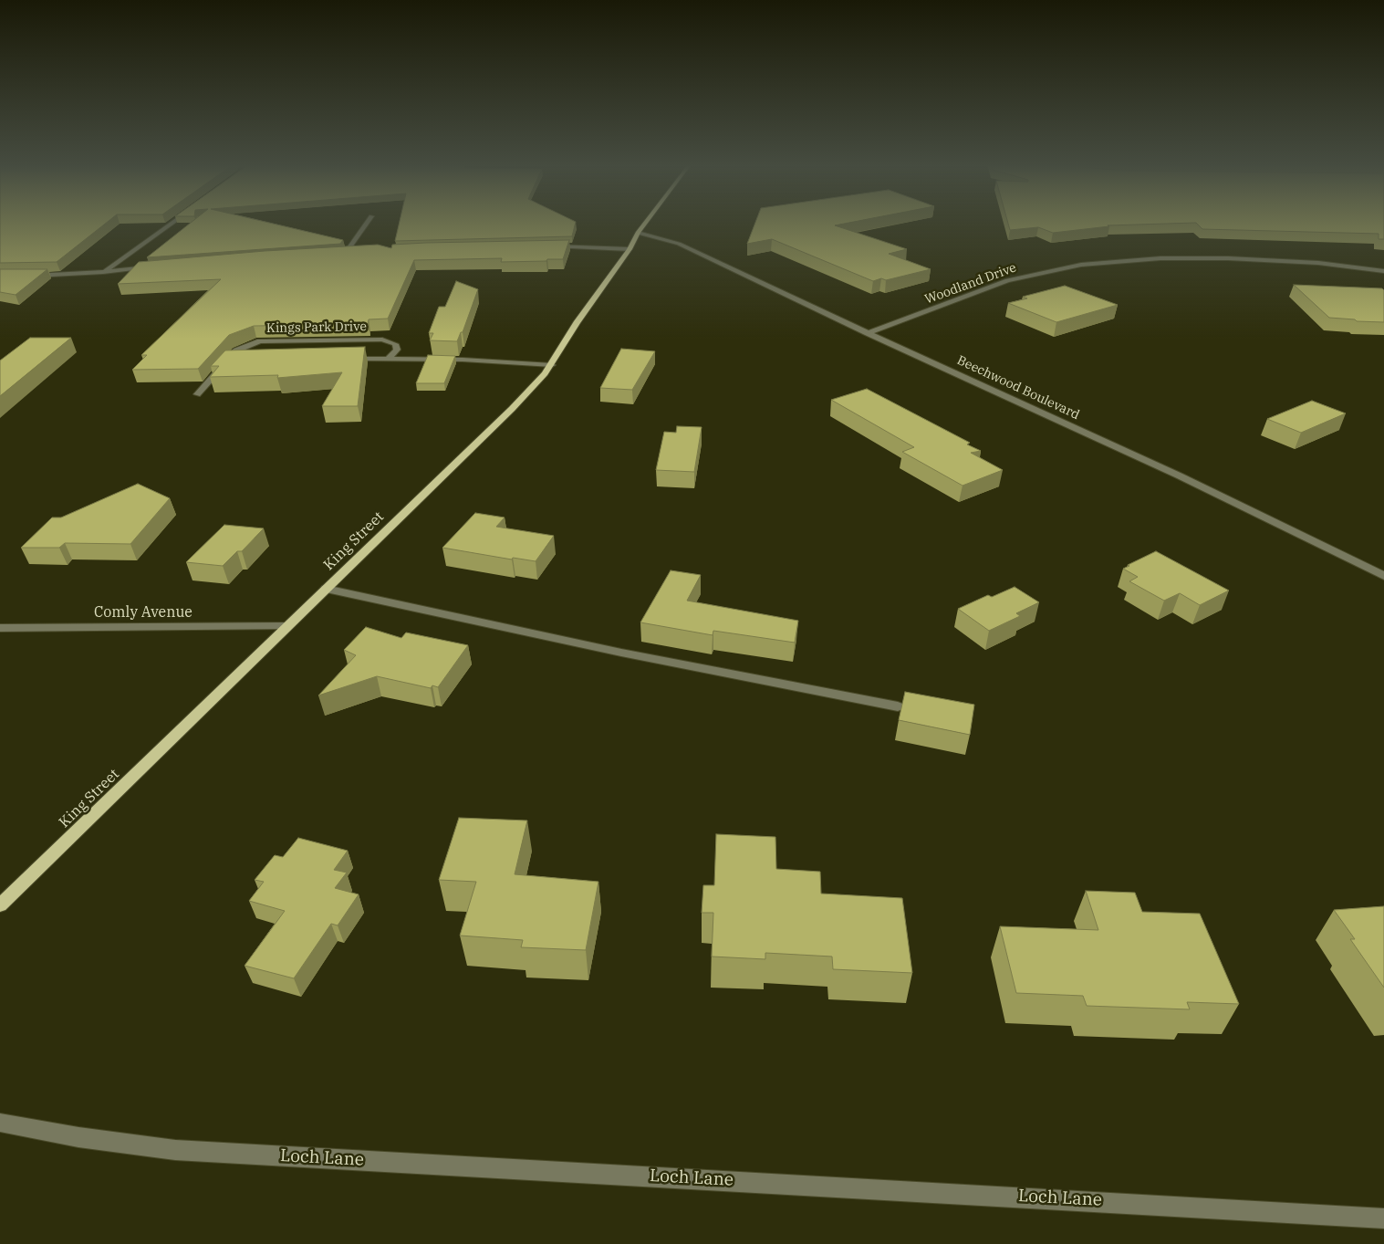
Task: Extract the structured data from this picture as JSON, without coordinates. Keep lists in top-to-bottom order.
{
  "streets": {
    "main road": ["King Street"],
    "street": [
      "Woodland Drive",
      "Kings Park Drive",
      "Beechwood Boulevard",
      "Comly Avenue",
      "Loch Lane"
    ]
  },
  "crossings": [
    ["Woodland Drive", "Beechwood Boulevard"],
    ["Beechwood Boulevard", "King Street"],
    ["King Street", "Comly Avenue"]
  ]
}
